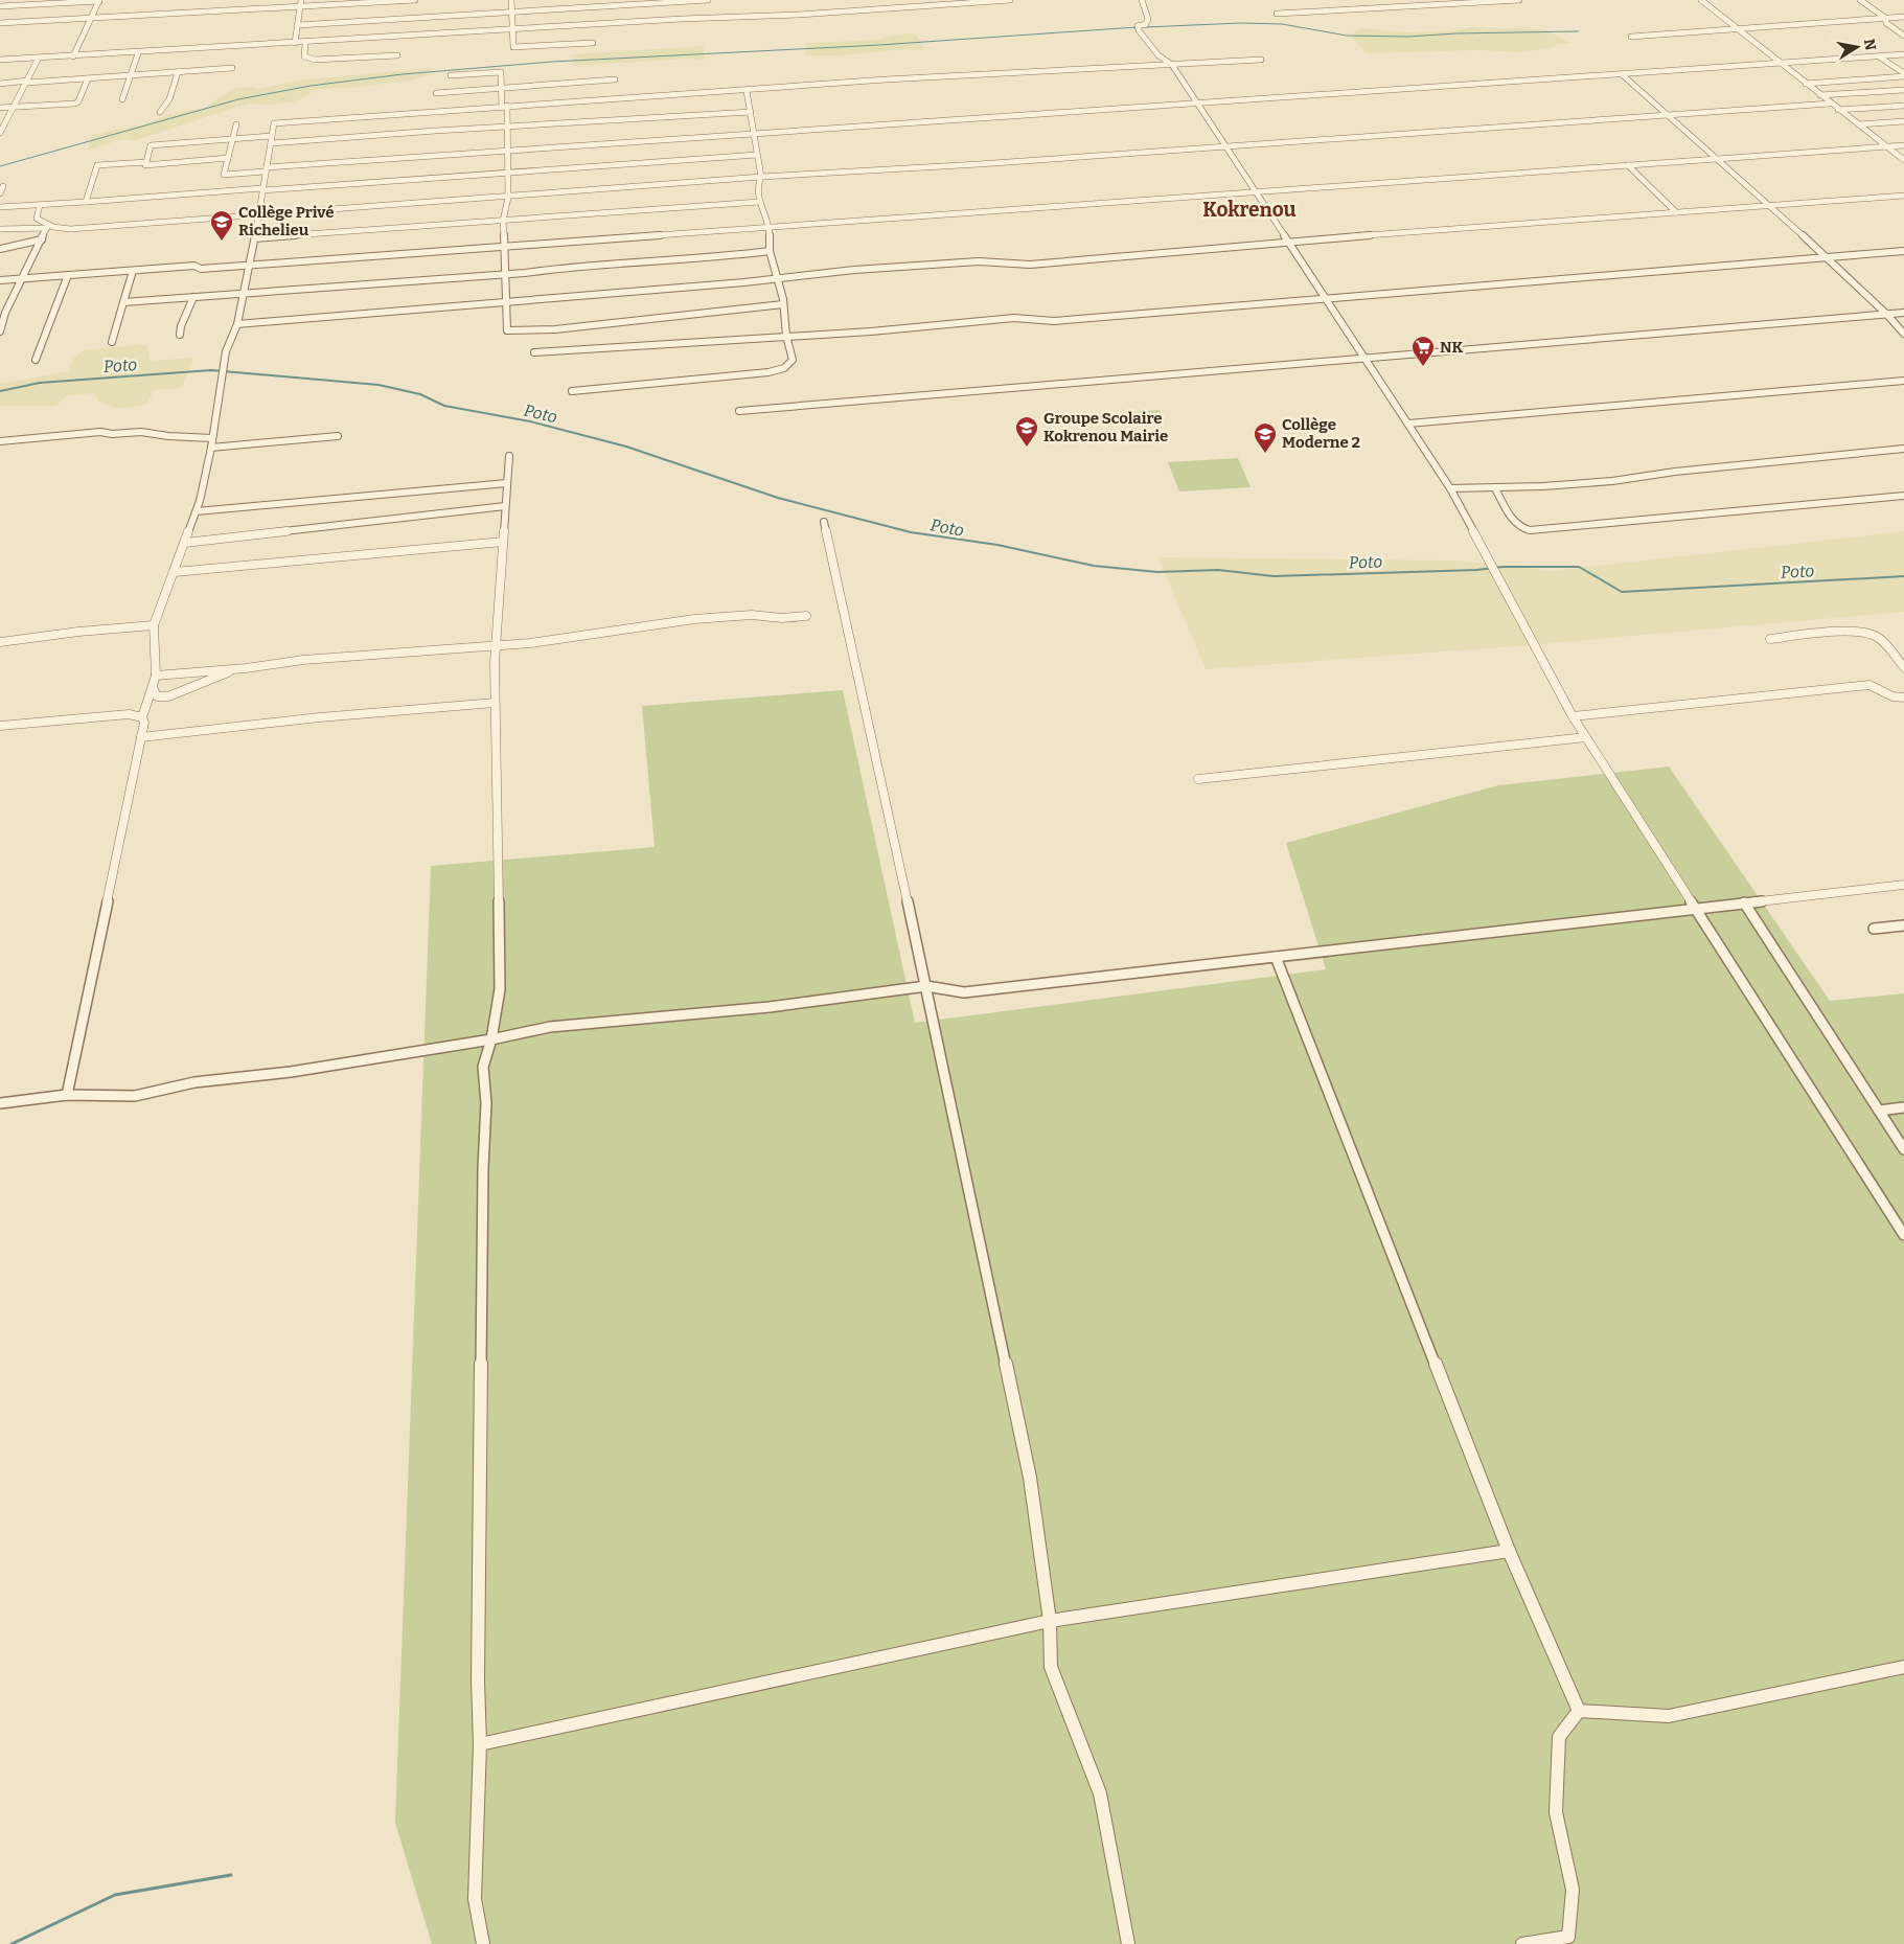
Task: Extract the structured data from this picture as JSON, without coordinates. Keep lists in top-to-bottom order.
{
  "districts": ["Kokrenou"],
  "water": ["Poto"],
  "places": {
    "school or university": ["Collège Privé Richelieu", "Groupe Scolaire Kokrenou Mairie", "Collège Moderne 2"],
    "supermarket": ["NK"]
  },
  "north": "right"
}
